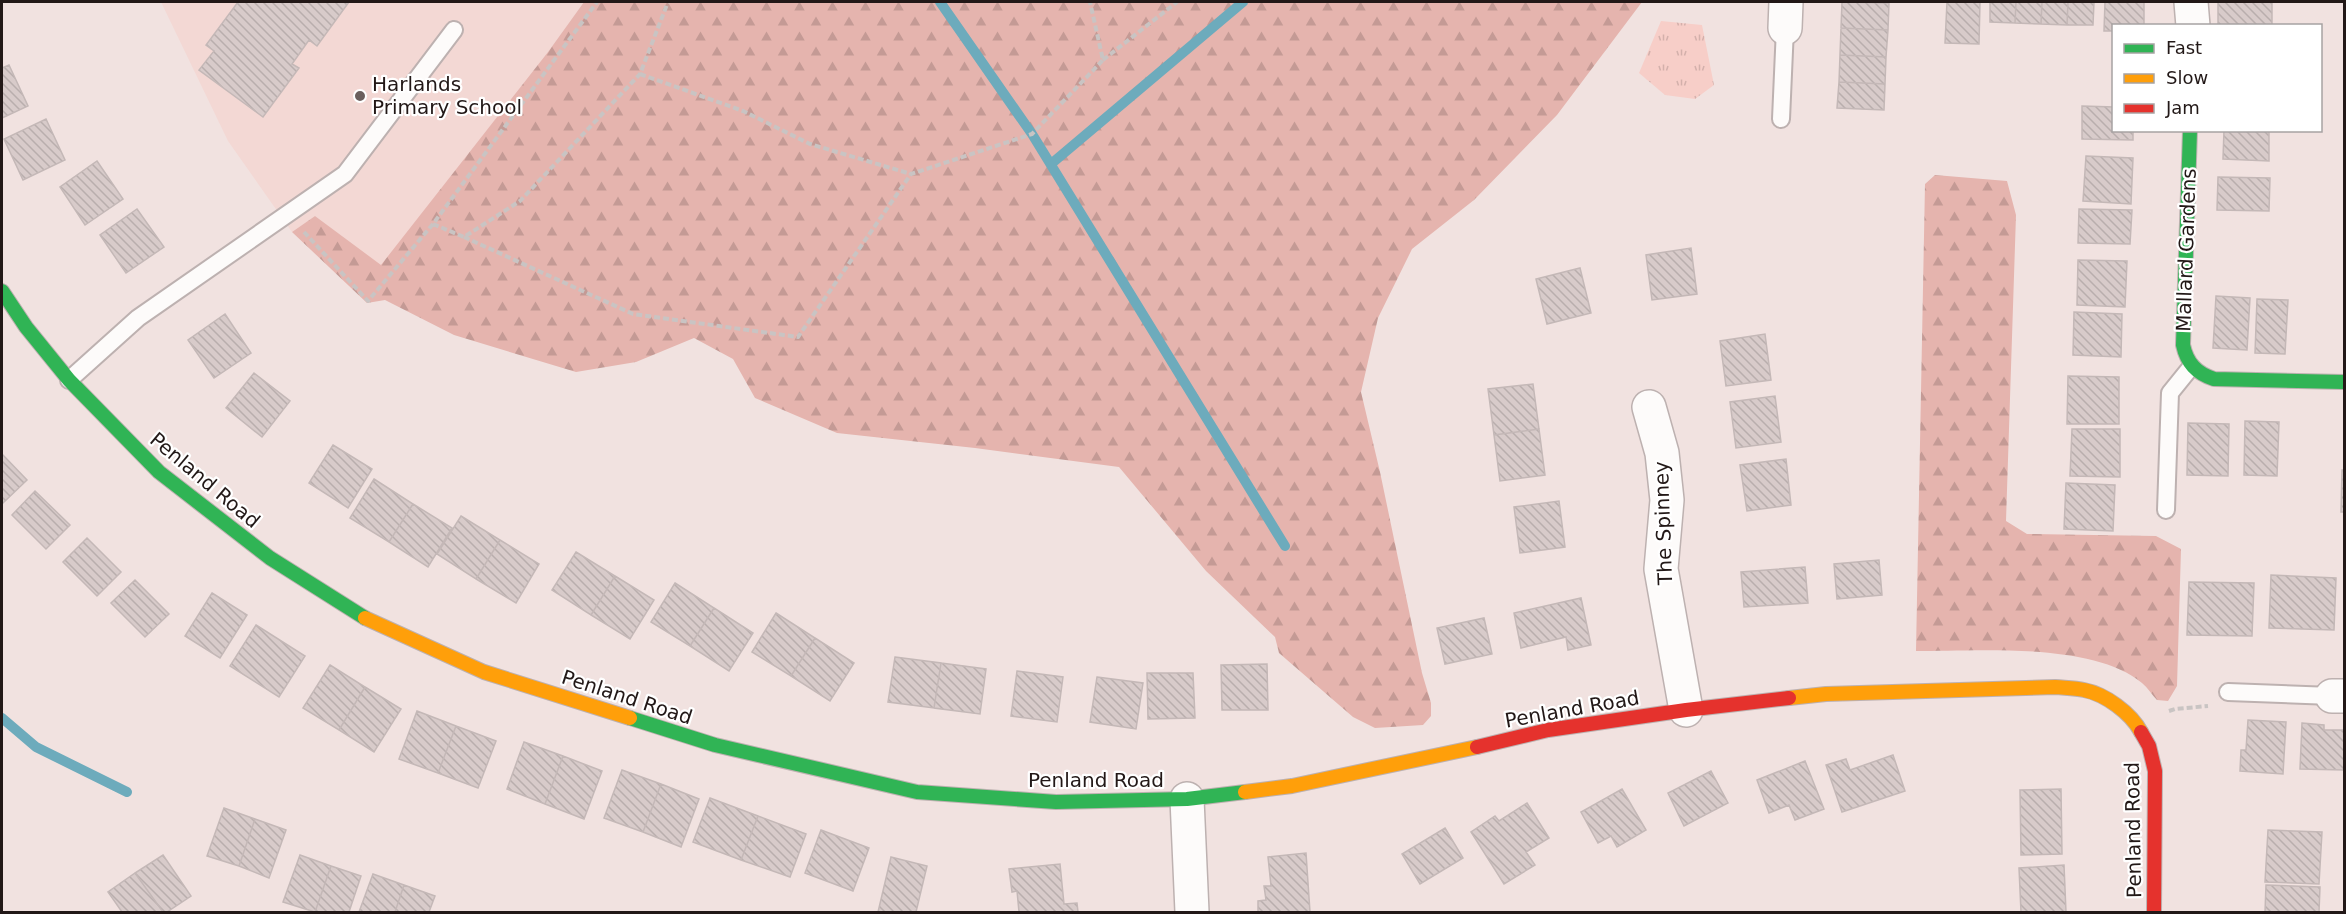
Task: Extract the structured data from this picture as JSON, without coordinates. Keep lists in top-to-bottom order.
{
  "streets": {
    "street": ["Mallard Gardens", "Penland Road", "The Spinney"]
  },
  "crossings": [
    ["Penland Road", "The Spinney"]
  ],
  "places": ["Harlands Primary School"],
  "legend": ["Fast", "Slow", "Jam"]
}
